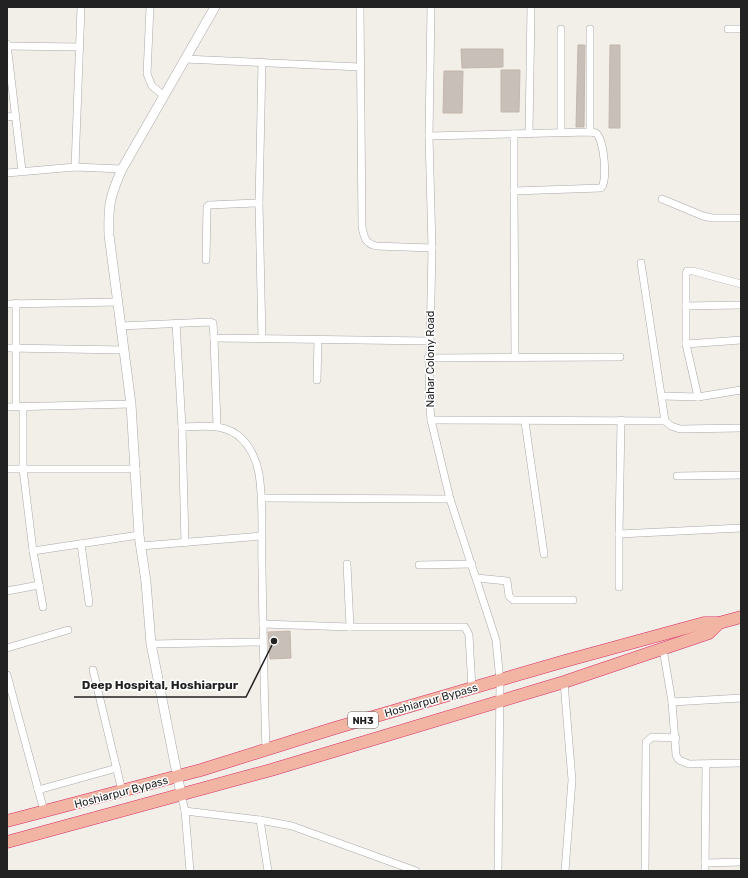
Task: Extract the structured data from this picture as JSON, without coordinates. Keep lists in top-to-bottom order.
{
  "streets": {
    "highway": ["Hoshiarpur Bypass", "NH3"],
    "street": ["Nahar Colony Road"]
  },
  "crossings": [
    ["Nahar Colony Road", "Hoshiarpur Bypass"],
    ["Nahar Colony Road", "NH3"],
    ["Hoshiarpur Bypass", "NH3"]
  ],
  "places": ["Deep Hospital, Hoshiarpur"]
}
